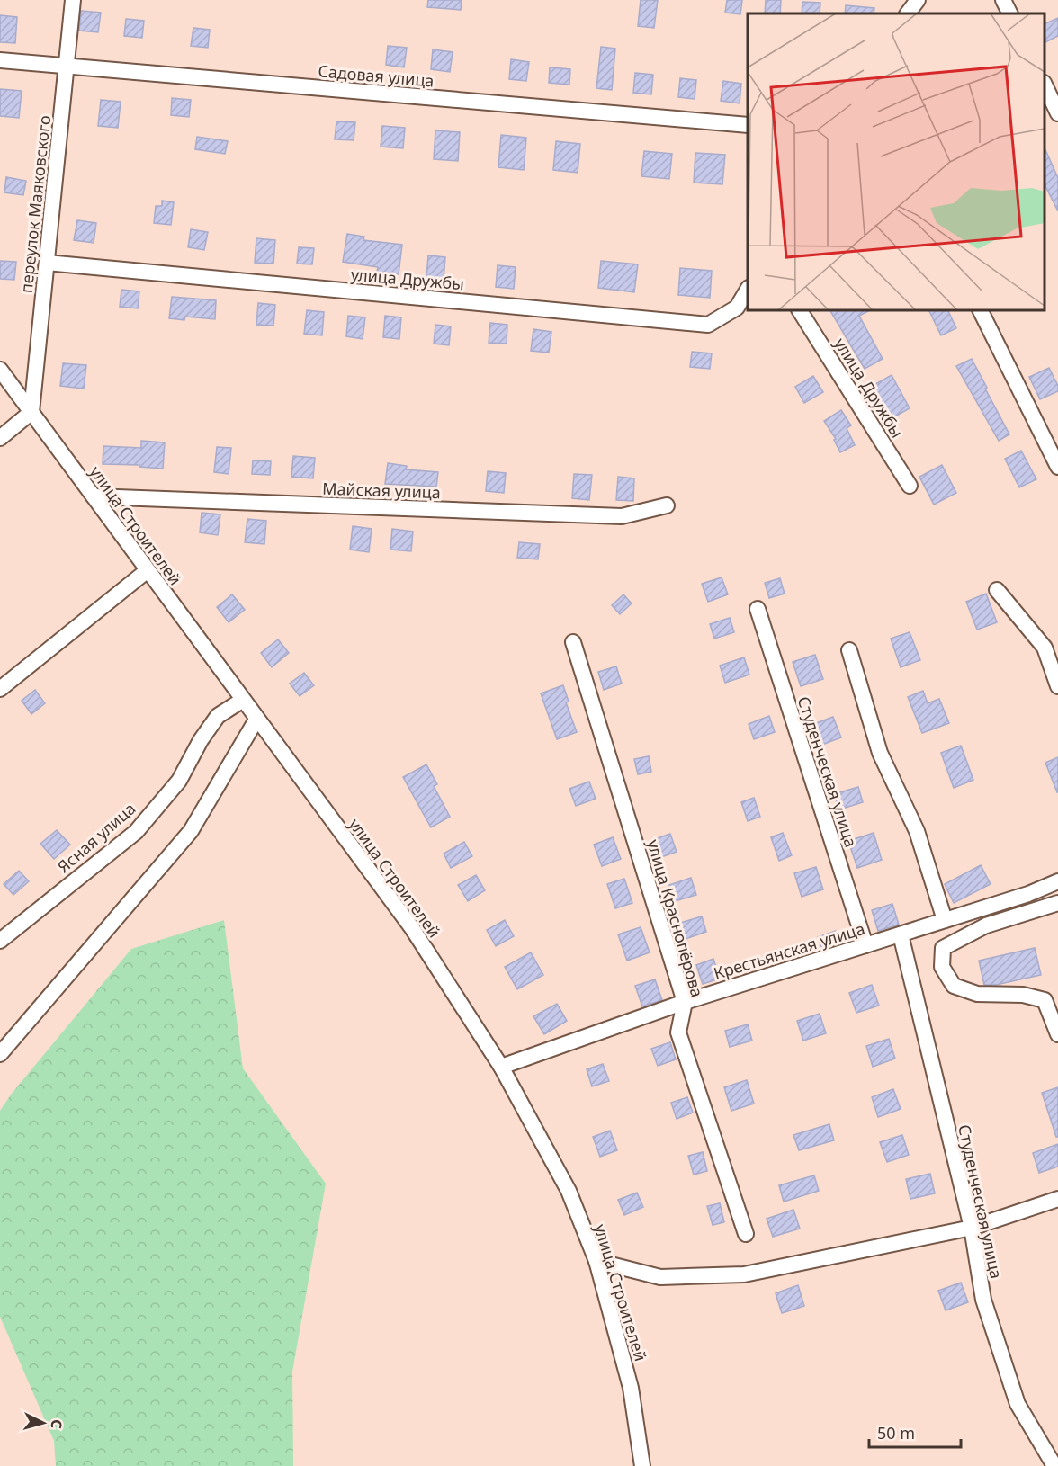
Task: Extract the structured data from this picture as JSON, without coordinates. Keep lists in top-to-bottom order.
{
  "streets": {
    "street": [
      "Садовая улица",
      "переулок Маяковского",
      "улица Дружбы",
      "Майская улица",
      "улица Строителей",
      "Студенческая улица",
      "Ясная улица",
      "улица Краснопёрова",
      "Крестьянская улица"
    ]
  },
  "crossings": [
    ["Садовая улица", "переулок Маяковского"],
    ["переулок Маяковского", "улица Дружбы"],
    ["переулок Маяковского", "улица Строителей"],
    ["Майская улица", "улица Строителей"],
    ["улица Строителей", "Ясная улица"],
    ["улица Строителей", "Крестьянская улица"],
    ["Студенческая улица", "Крестьянская улица"],
    ["улица Краснопёрова", "Крестьянская улица"]
  ],
  "scale_bar": "50 m",
  "north": "right"
}
